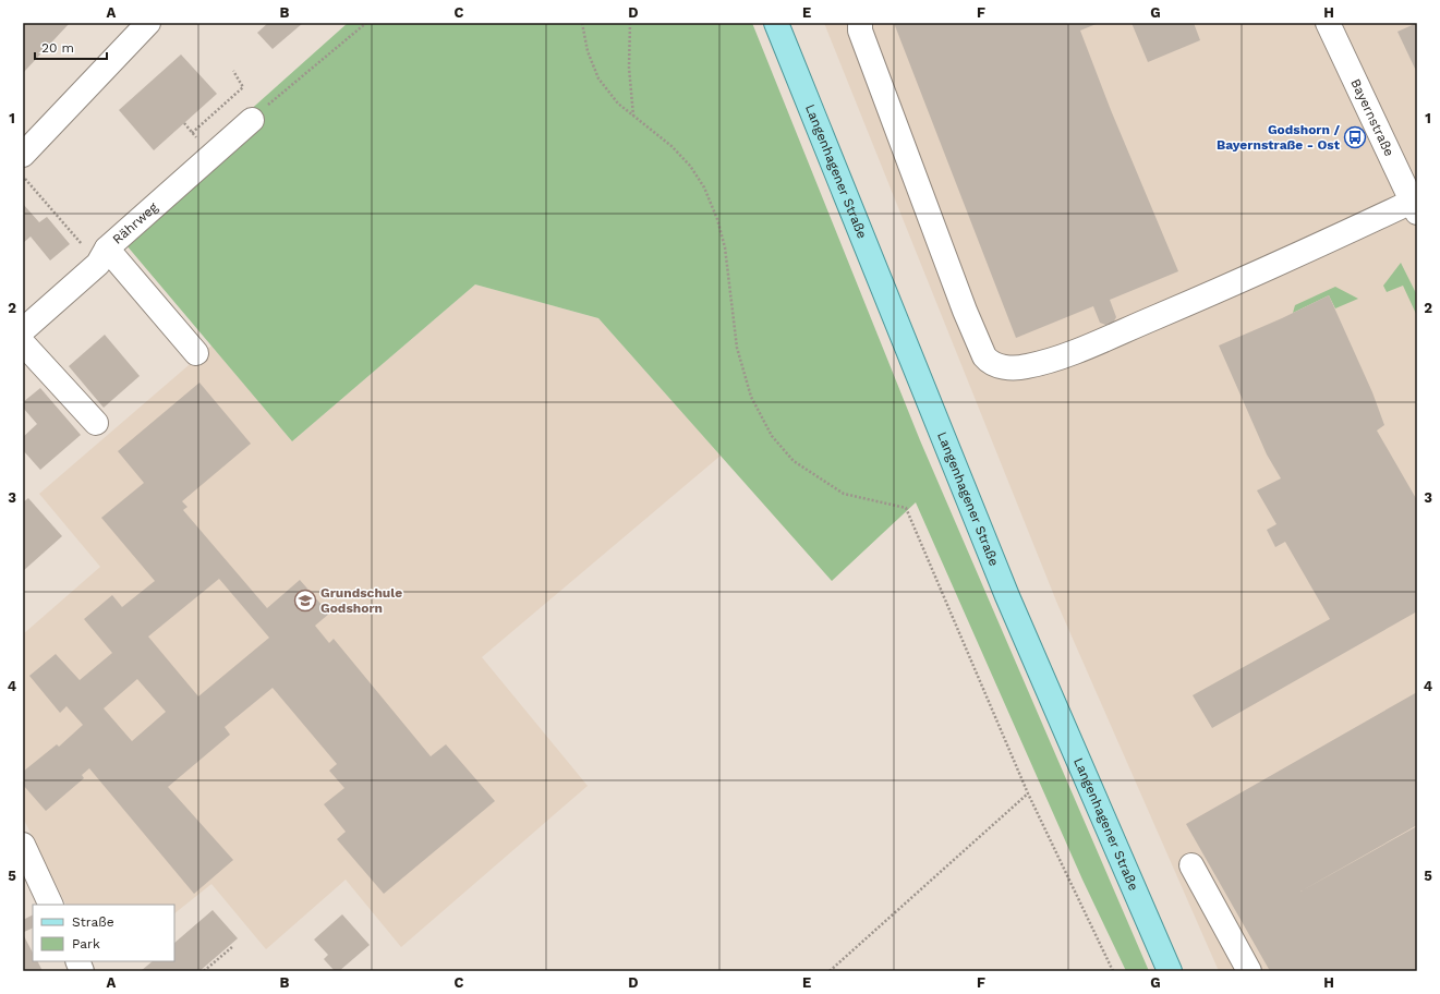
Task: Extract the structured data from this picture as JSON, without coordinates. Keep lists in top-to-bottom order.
{
  "streets": {
    "main road": ["Langenhagener Straße"],
    "street": ["Bayernstraße", "Rährweg"]
  },
  "places": {
    "bus stop": ["Godshorn / Bayernstraße - Ost"],
    "school or university": ["Grundschule Godshorn"]
  },
  "legend": ["Straße", "Park"],
  "scale_bar": "20 m",
  "grid": {
    "columns": [
      "A",
      "B",
      "C",
      "D",
      "E",
      "F",
      "G",
      "H"
    ],
    "rows": [
      "1",
      "2",
      "3",
      "4",
      "5"
    ]
  }
}
